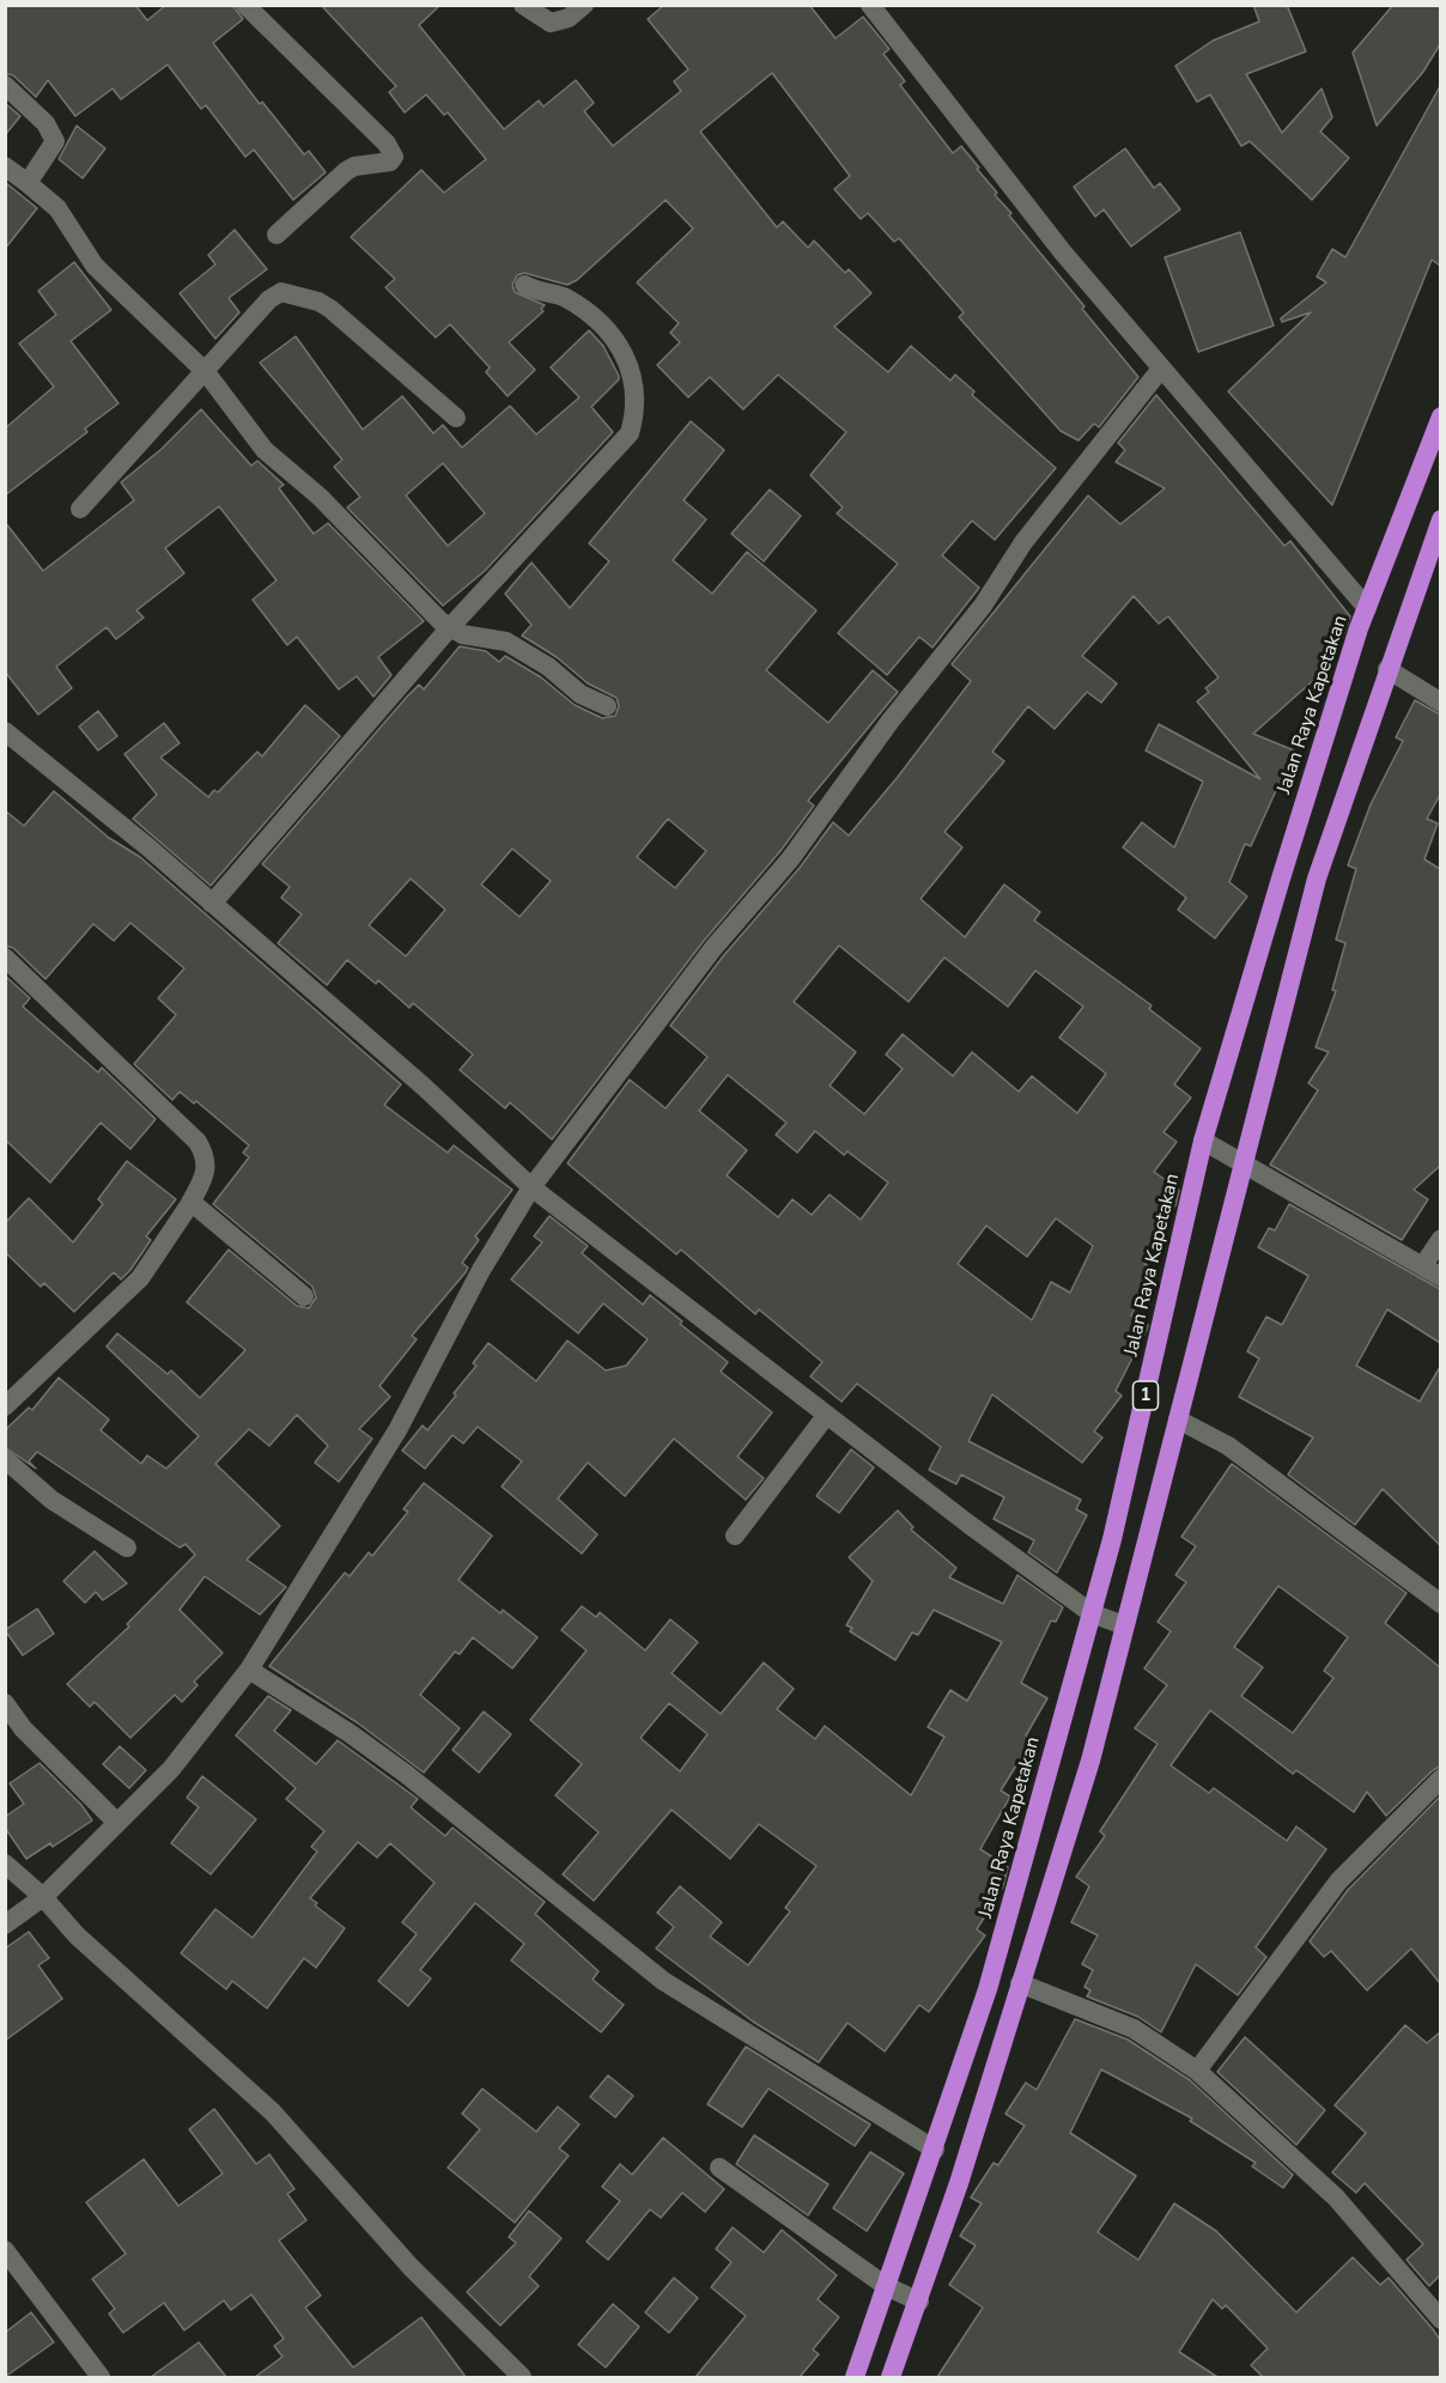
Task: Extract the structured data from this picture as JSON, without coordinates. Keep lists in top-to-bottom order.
{
  "streets": {
    "highway": ["Jalan Raya Kapetakan", "1"]
  }
}
